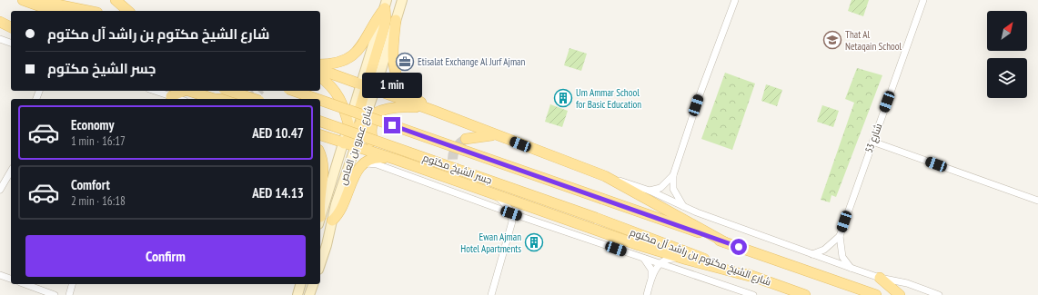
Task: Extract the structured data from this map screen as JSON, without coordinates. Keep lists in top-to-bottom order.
{
  "streets": {
    "main road": ["شارع عمرو بن العاص", "جسر الشيخ مكتوم", "شارع الشيخ مكتوم بن راشد آل مكتوم"],
    "street": ["شارع 53"]
  },
  "crossings": [
    ["جسر الشيخ مكتوم", "شارع الشيخ مكتوم بن راشد آل مكتوم"]
  ],
  "places": {
    "school or university": ["That Al Netaqain School"],
    "office": ["Etisalat Exchange Al Jurf Ajman"],
    "building": ["Um Ammar School for Basic Education", "Ewan Ajman Hotel Apartments"]
  },
  "north": "top right",
  "page": {
    "banner": ["شارع الشيخ مكتوم بن راشد آل مكتوم", "جسر الشيخ مكتوم"],
    "bubble": "1 min",
    "list": [
      {
        "name": "Economy",
        "note": "1 min · 16:17",
        "value": "AED 10.47"
      },
      {
        "name": "Comfort",
        "note": "2 min · 16:18",
        "value": "AED 14.13"
      }
    ],
    "buttons": "Confirm"
  }
}
